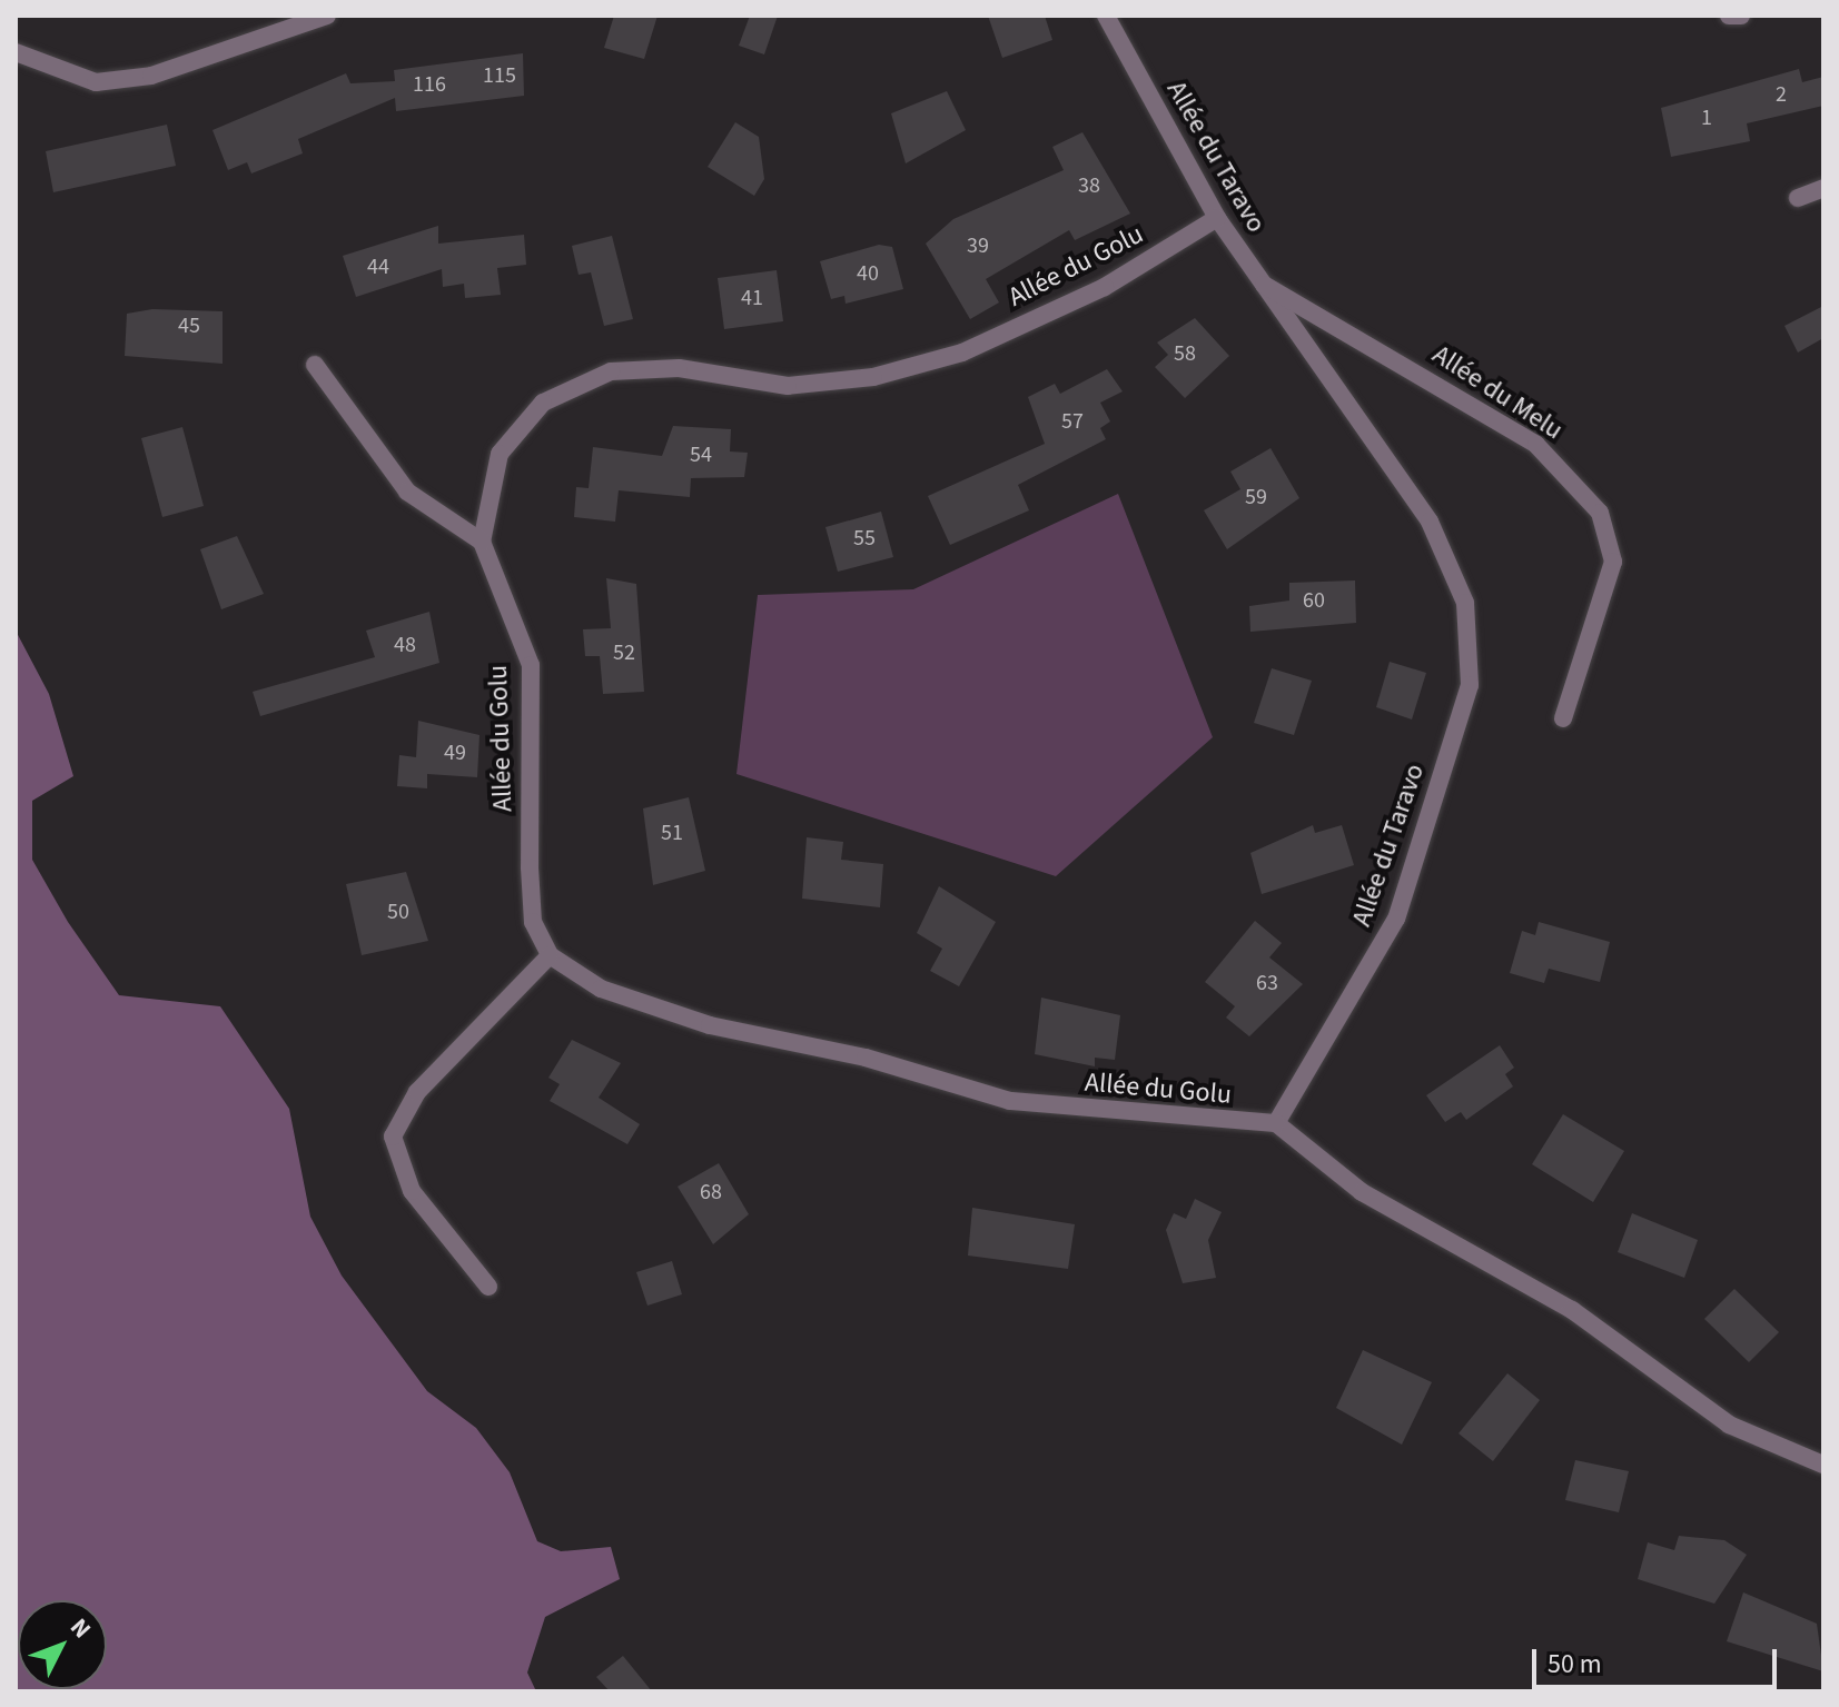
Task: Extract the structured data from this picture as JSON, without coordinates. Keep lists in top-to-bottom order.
{
  "streets": {
    "street": ["Allée du Taravo", "Allée du Golu", "Allée du Melu"]
  },
  "crossings": [
    ["Allée du Taravo", "Allée du Golu"],
    ["Allée du Taravo", "Allée du Melu"]
  ],
  "house_numbers": [
    "115",
    "116",
    "2",
    "1",
    "38",
    "39",
    "44",
    "40",
    "41",
    "45",
    "58",
    "57",
    "54",
    "59",
    "55",
    "60",
    "48",
    "52",
    "49",
    "51",
    "50",
    "63",
    "68"
  ],
  "scale_bar": "50 m",
  "north": "top right"
}
